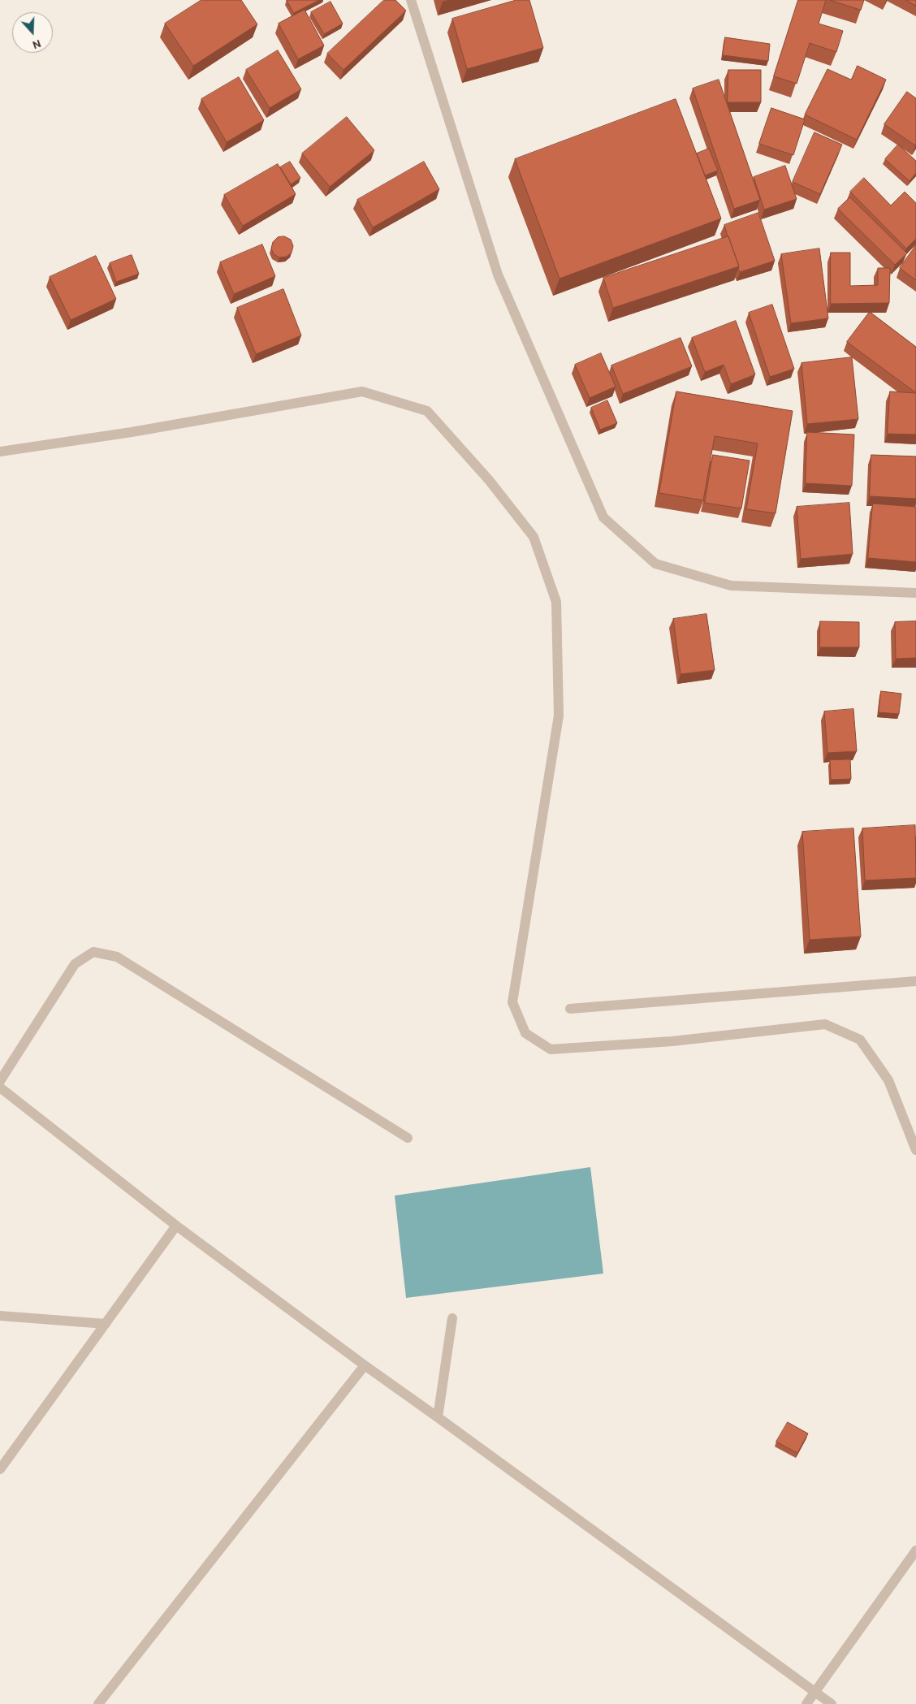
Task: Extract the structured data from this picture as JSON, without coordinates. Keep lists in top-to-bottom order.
{
  "north": "bottom"
}
